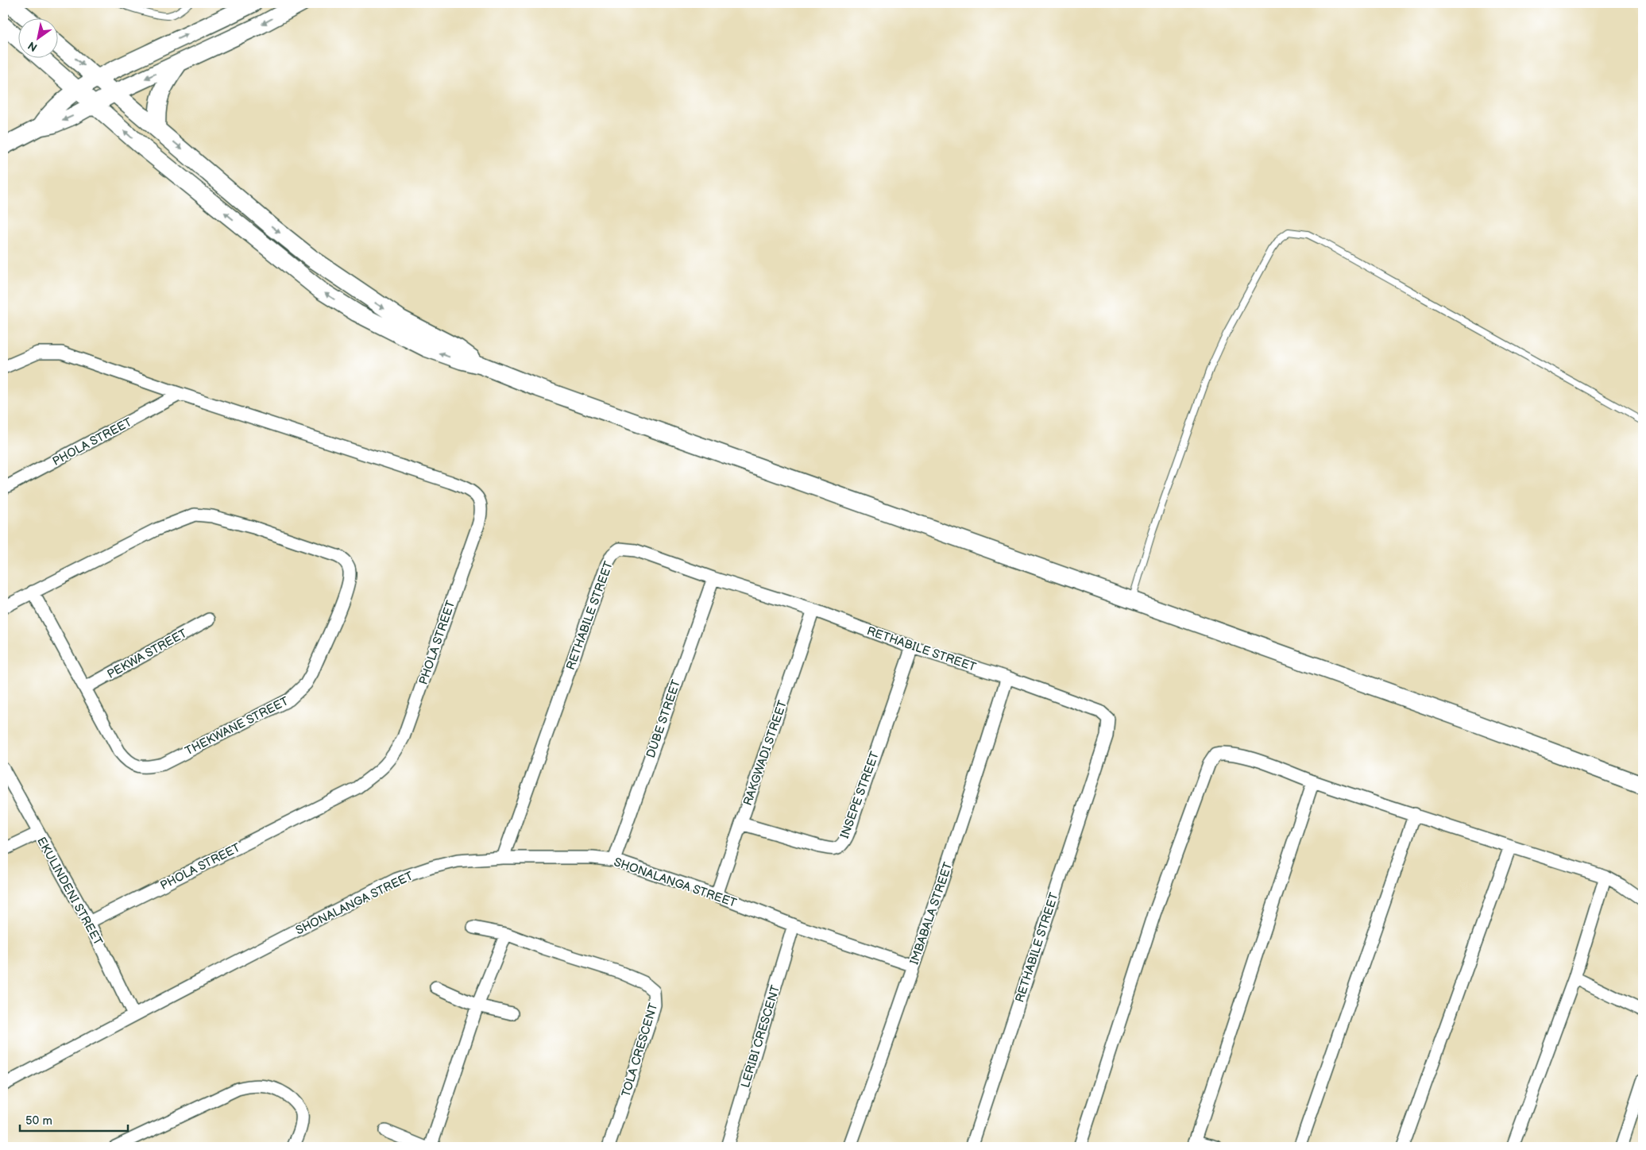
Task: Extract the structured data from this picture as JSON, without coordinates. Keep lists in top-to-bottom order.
{
  "streets": {
    "street": [
      "PHOLA STREET",
      "RETHABILE STREET",
      "PEKWA STREET",
      "DUBE STREET",
      "THEKWANE STREET",
      "RAKGWADI STREET",
      "INSEPE STREET",
      "SHONALANGA STREET",
      "EKULINDENI STREET",
      "IMBABALA STREET",
      "LERIBI CRESCENT",
      "TOLA CRESCENT"
    ]
  },
  "crossings": [
    ["PHOLA STREET", "EKULINDENI STREET"],
    ["RETHABILE STREET", "DUBE STREET"],
    ["RETHABILE STREET", "RAKGWADI STREET"],
    ["RETHABILE STREET", "INSEPE STREET"],
    ["RETHABILE STREET", "SHONALANGA STREET"],
    ["RETHABILE STREET", "IMBABALA STREET"],
    ["PEKWA STREET", "THEKWANE STREET"],
    ["DUBE STREET", "SHONALANGA STREET"],
    ["RAKGWADI STREET", "INSEPE STREET"],
    ["RAKGWADI STREET", "SHONALANGA STREET"],
    ["SHONALANGA STREET", "EKULINDENI STREET"],
    ["SHONALANGA STREET", "IMBABALA STREET"],
    ["SHONALANGA STREET", "LERIBI CRESCENT"]
  ],
  "scale_bar": "50 m",
  "north": "bottom left"
}
